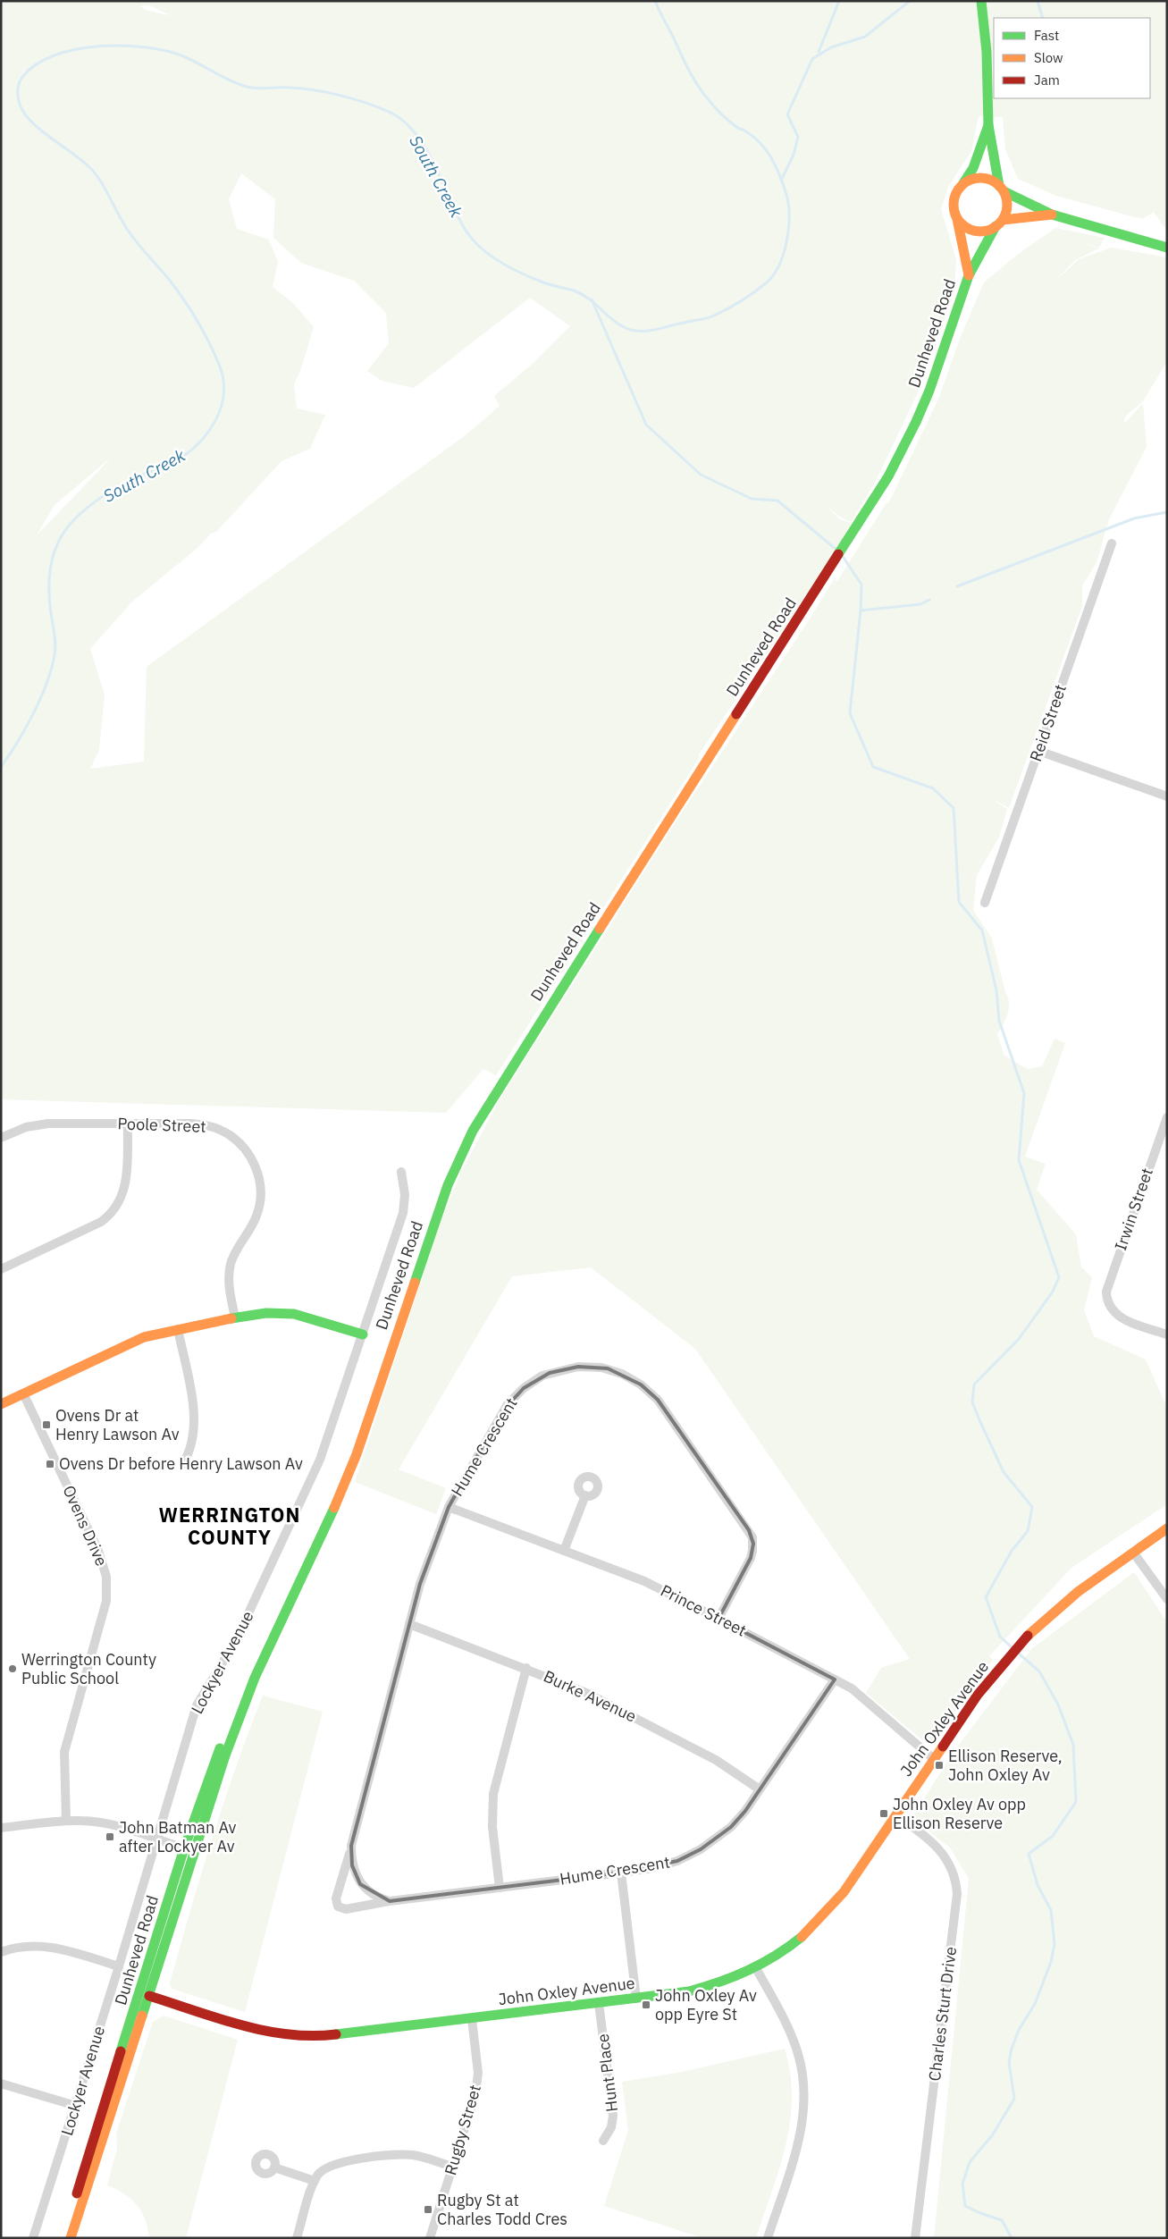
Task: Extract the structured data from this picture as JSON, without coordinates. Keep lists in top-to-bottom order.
{
  "streets": {
    "main road": ["Dunheved Road", "John Oxley Avenue"],
    "street": [
      "Reid Street",
      "Poole Street",
      "Irwin Street",
      "Hume Crescent",
      "Ovens Drive",
      "Prince Street",
      "Lockyer Avenue",
      "Burke Avenue",
      "Charles Sturt Drive",
      "Hunt Place",
      "Rugby Street"
    ]
  },
  "crossings": [
    ["Dunheved Road", "John Oxley Avenue"],
    ["Hume Crescent", "Prince Street"],
    ["Hume Crescent", "Burke Avenue"],
    ["Prince Street", "John Oxley Avenue"],
    ["John Oxley Avenue", "Charles Sturt Drive"],
    ["John Oxley Avenue", "Hunt Place"],
    ["John Oxley Avenue", "Rugby Street"]
  ],
  "districts": ["WERRINGTON COUNTY"],
  "water": ["South Creek"],
  "places": {
    "transit": [
      "Ovens Dr at Henry Lawson Av",
      "Ovens Dr before Henry Lawson Av",
      "Ellison Reserve, John Oxley Av",
      "John Oxley Av opp Ellison Reserve",
      "John Batman Av after Lockyer Av",
      "John Oxley Av opp Eyre St",
      "Rugby St at Charles Todd Cres"
    ],
    "other": ["Werrington County Public School"]
  },
  "legend": ["Fast", "Slow", "Jam"]
}
